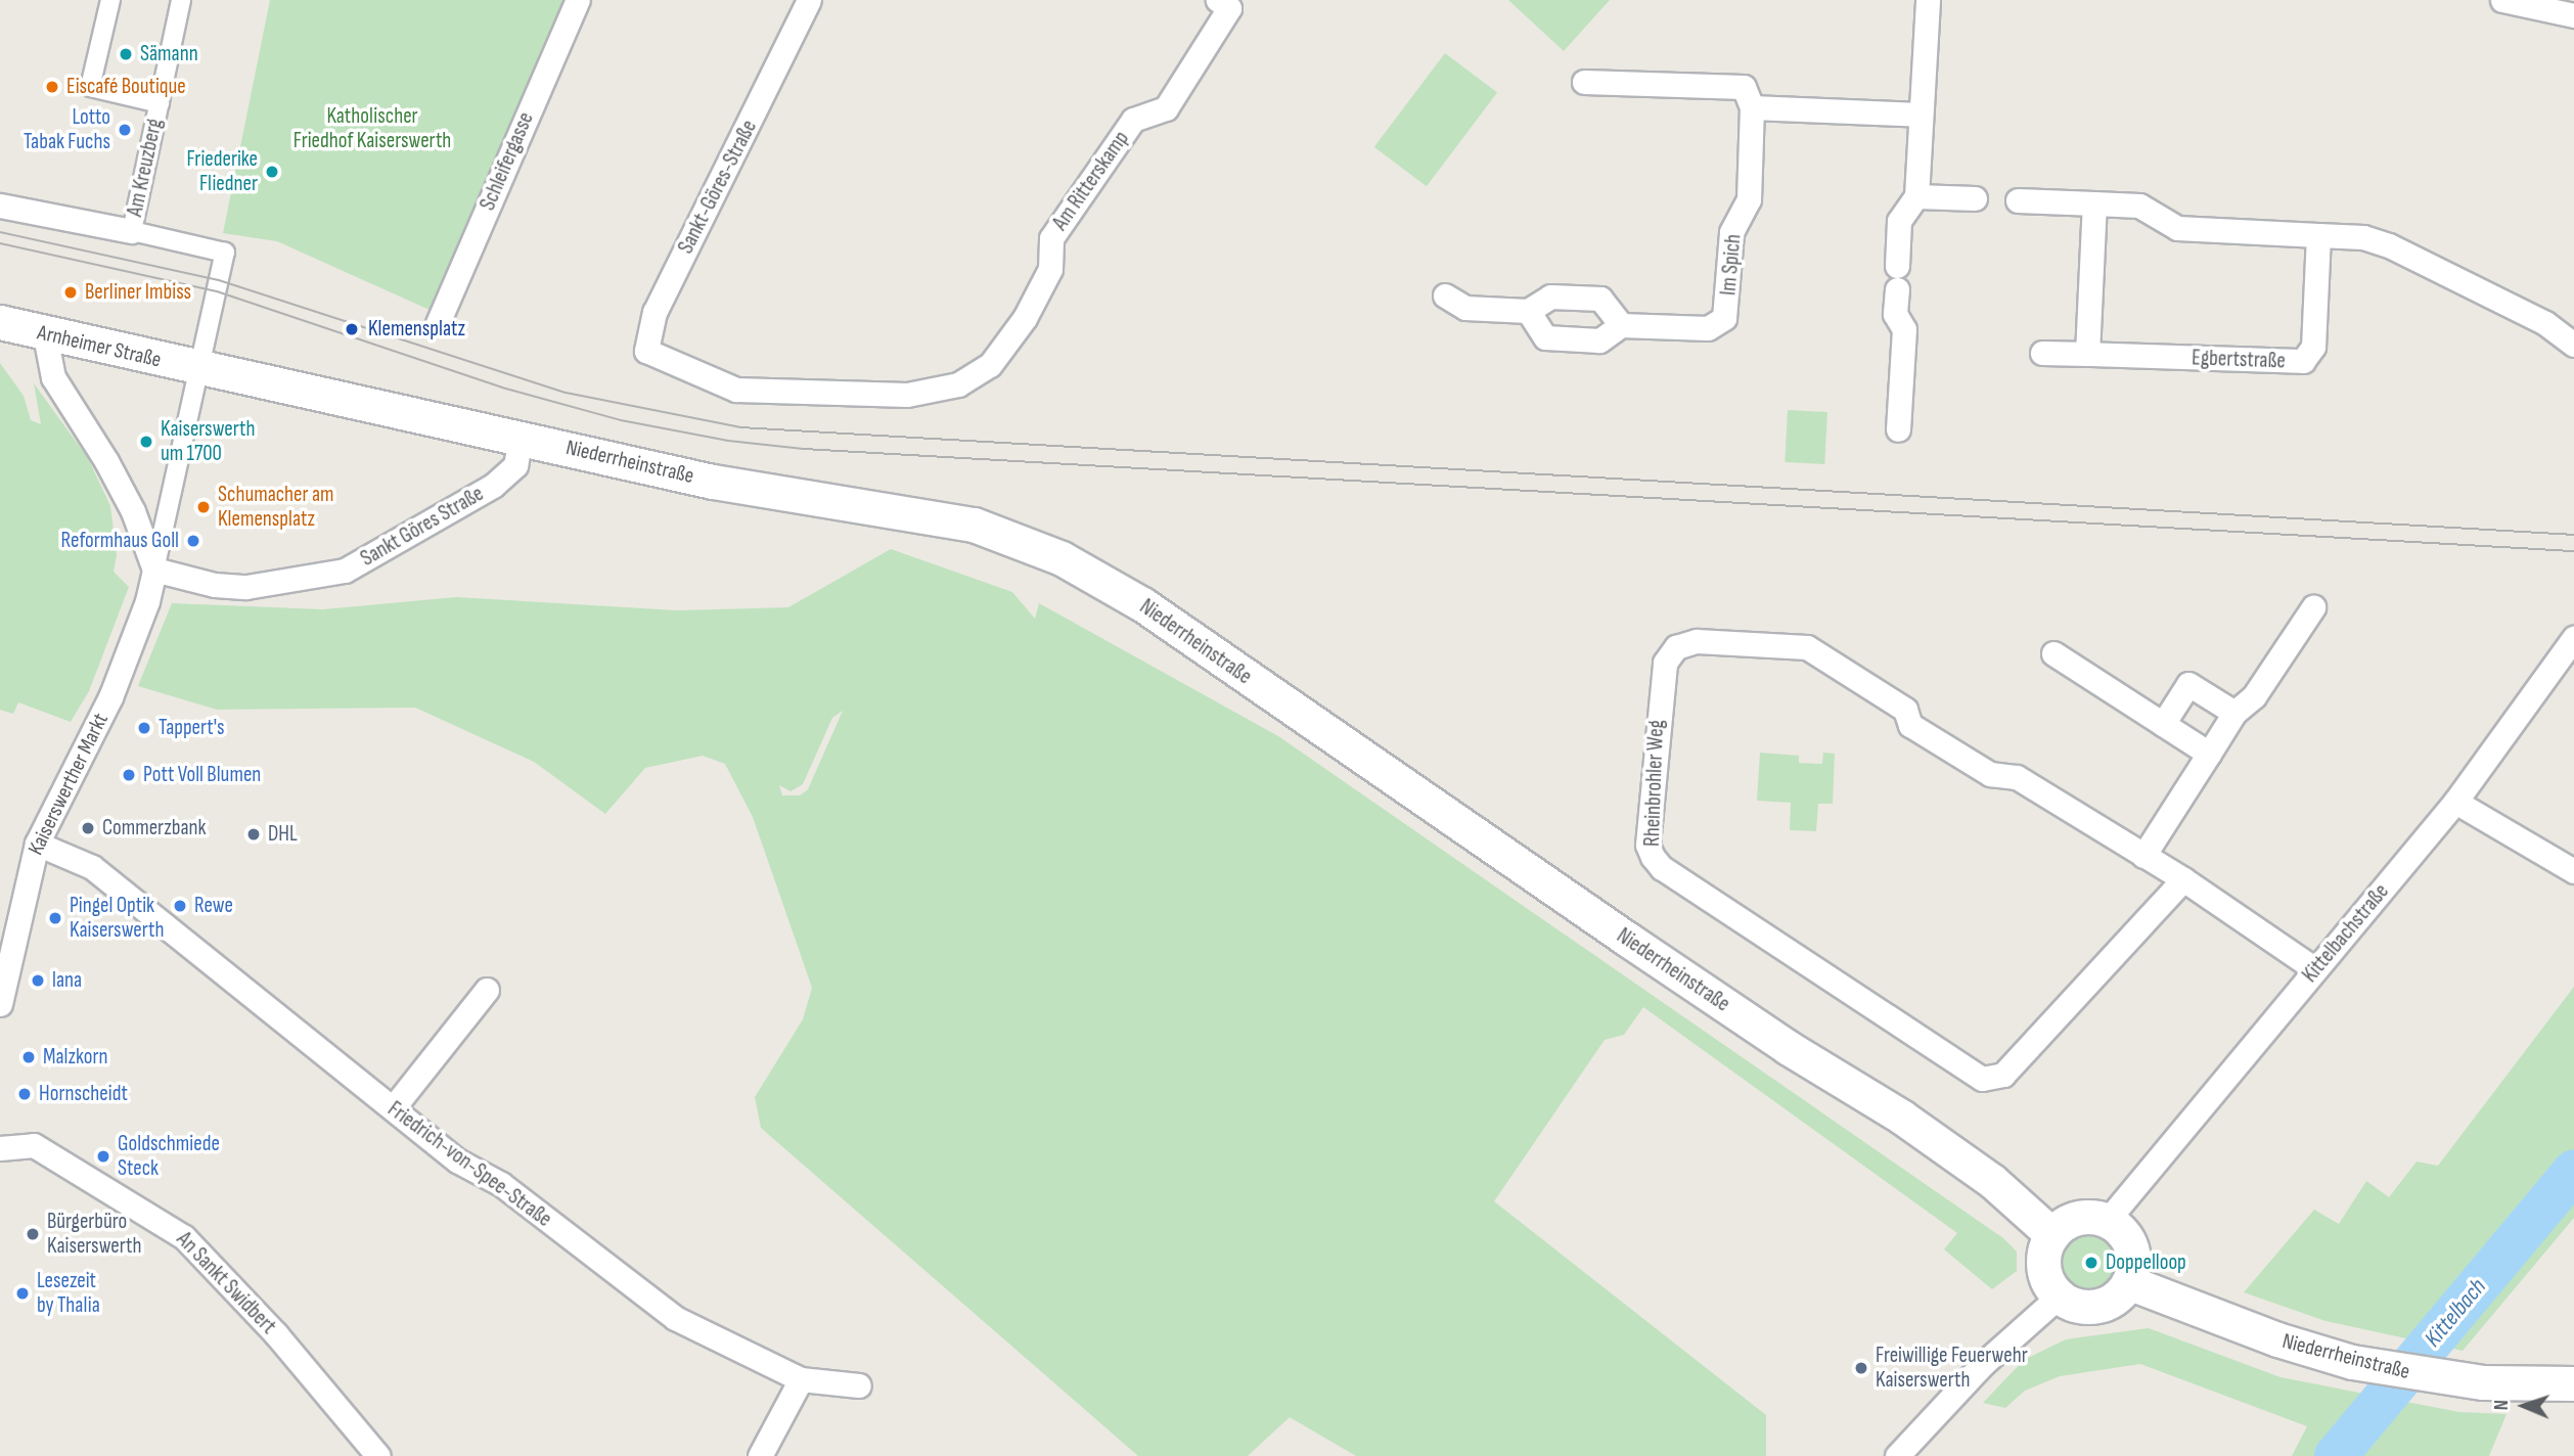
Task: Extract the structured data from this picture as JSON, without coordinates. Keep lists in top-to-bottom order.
{
  "streets": {
    "main road": ["Arnheimer Straße", "Niederrheinstraße"],
    "street": [
      "Schleifergasse",
      "Am Kreuzberg",
      "Am Ritterskamp",
      "Sankt-Göres-Straße",
      "Im Spich",
      "Egbertstraße",
      "Sankt Göres Straße",
      "Rheinbrohler Weg",
      "Kaiserswerther Markt",
      "Kittelbachstraße",
      "Friedrich-von-Spee-Straße",
      "An Sankt Swidbert"
    ]
  },
  "crossings": [
    ["Am Kreuzberg", "Arnheimer Straße"],
    ["Am Kreuzberg", "Niederrheinstraße"],
    ["Am Ritterskamp", "Sankt-Göres-Straße"],
    ["Arnheimer Straße", "Niederrheinstraße"],
    ["Niederrheinstraße", "Sankt Göres Straße"],
    ["Niederrheinstraße", "Kittelbachstraße"],
    ["Sankt Göres Straße", "Kaiserswerther Markt"],
    ["Rheinbrohler Weg", "Kittelbachstraße"],
    ["Kaiserswerther Markt", "Friedrich-von-Spee-Straße"]
  ],
  "water": ["Kittelbach"],
  "parks": ["Katholischer Friedhof Kaiserswerth"],
  "places": [
    "Sämann",
    "Eiscafé Boutique",
    "Lotto Tabak Fuchs",
    "Friederike Fliedner",
    "Berliner Imbiss",
    "Klemensplatz",
    "Kaiserswerth um 1700",
    "Schumacher am Klemensplatz",
    "Reformhaus Goll",
    "Tappert's",
    "Pott Voll Blumen",
    "Commerzbank",
    "DHL",
    "Rewe",
    "Pingel Optik Kaiserswerth",
    "lana",
    "Malzkorn",
    "Hornscheidt",
    "Goldschmiede Steck",
    "Bürgerbüro Kaiserswerth",
    "Doppelloop",
    "Lesezeit by Thalia",
    "Freiwillige Feuerwehr Kaiserswerth"
  ],
  "north": "left"
}
